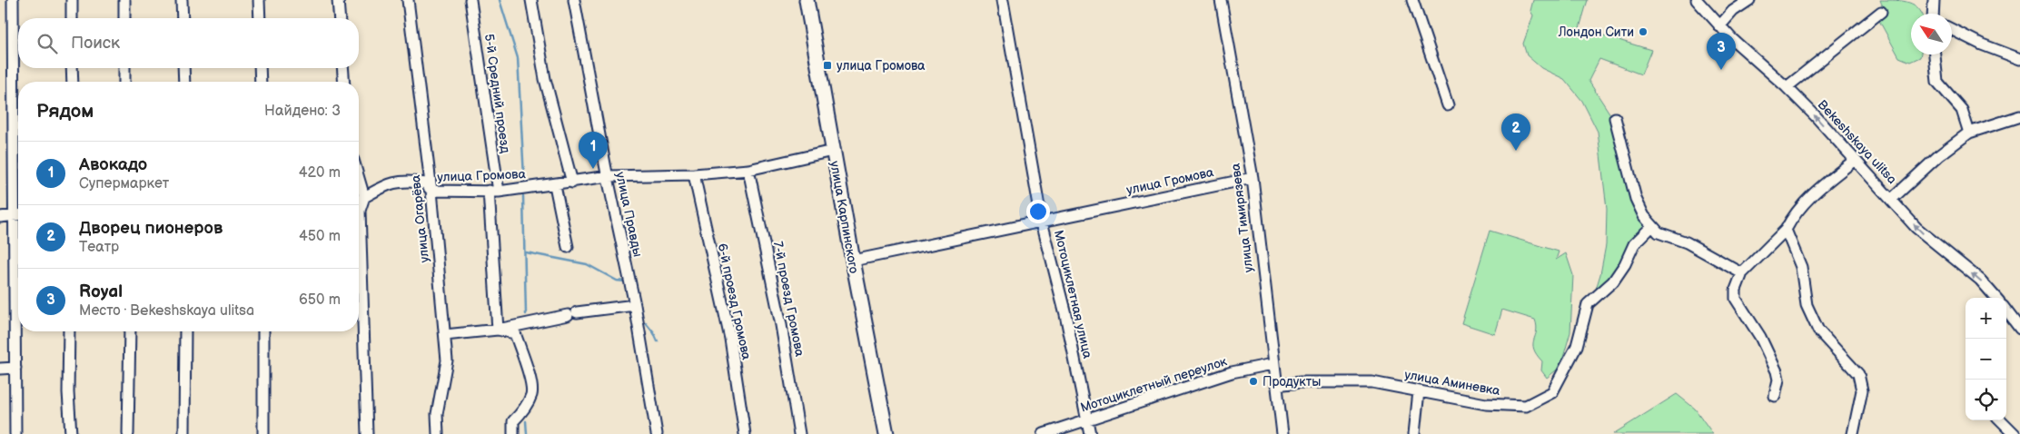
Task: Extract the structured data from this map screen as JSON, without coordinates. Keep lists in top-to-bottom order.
{
  "streets": {
    "main road": ["улица Карпинского"],
    "street": [
      "5-й Средний проезд",
      "Bekeshskaya ulitsa",
      "улица Громова",
      "улица Правды",
      "улица Тимирязева",
      "улица Огарёва",
      "Мотоциклетная улица",
      "7-й проезд Громова",
      "6-й проезд Громова",
      "улица Аминевка",
      "Мотоциклетный переулок"
    ]
  },
  "crossings": [
    ["5-й Средний проезд", "улица Громова"],
    ["улица Громова", "улица Правды"],
    ["улица Громова", "улица Карпинского"],
    ["улица Громова", "улица Тимирязева"],
    ["улица Громова", "улица Огарёва"],
    ["улица Громова", "Мотоциклетная улица"],
    ["улица Громова", "7-й проезд Громова"],
    ["улица Громова", "6-й проезд Громова"],
    ["улица Тимирязева", "улица Аминевка"],
    ["улица Тимирязева", "Мотоциклетный переулок"],
    ["Мотоциклетная улица", "Мотоциклетный переулок"]
  ],
  "one_way": ["Bekeshskaya ulitsa"],
  "places": {
    "other": ["Лондон Сити", "Продукты"],
    "transit": ["улица Громова"]
  },
  "north": "top left",
  "page": {
    "search": "Поиск",
    "pins": ["3", "2", "1"],
    "heading": ["Рядом", "Найдено: 3"],
    "list": [
      {
        "mark": "1",
        "name": "Авокадо",
        "note": "Супермаркет",
        "value": "420 m"
      },
      {
        "mark": "2",
        "name": "Дворец пионеров",
        "note": "Театр",
        "value": "450 m"
      },
      {
        "mark": "3",
        "name": "Royal",
        "note": "Место · Bekeshskaya ulitsa",
        "value": "650 m"
      }
    ],
    "map_buttons": ["+", "−"]
  }
}
